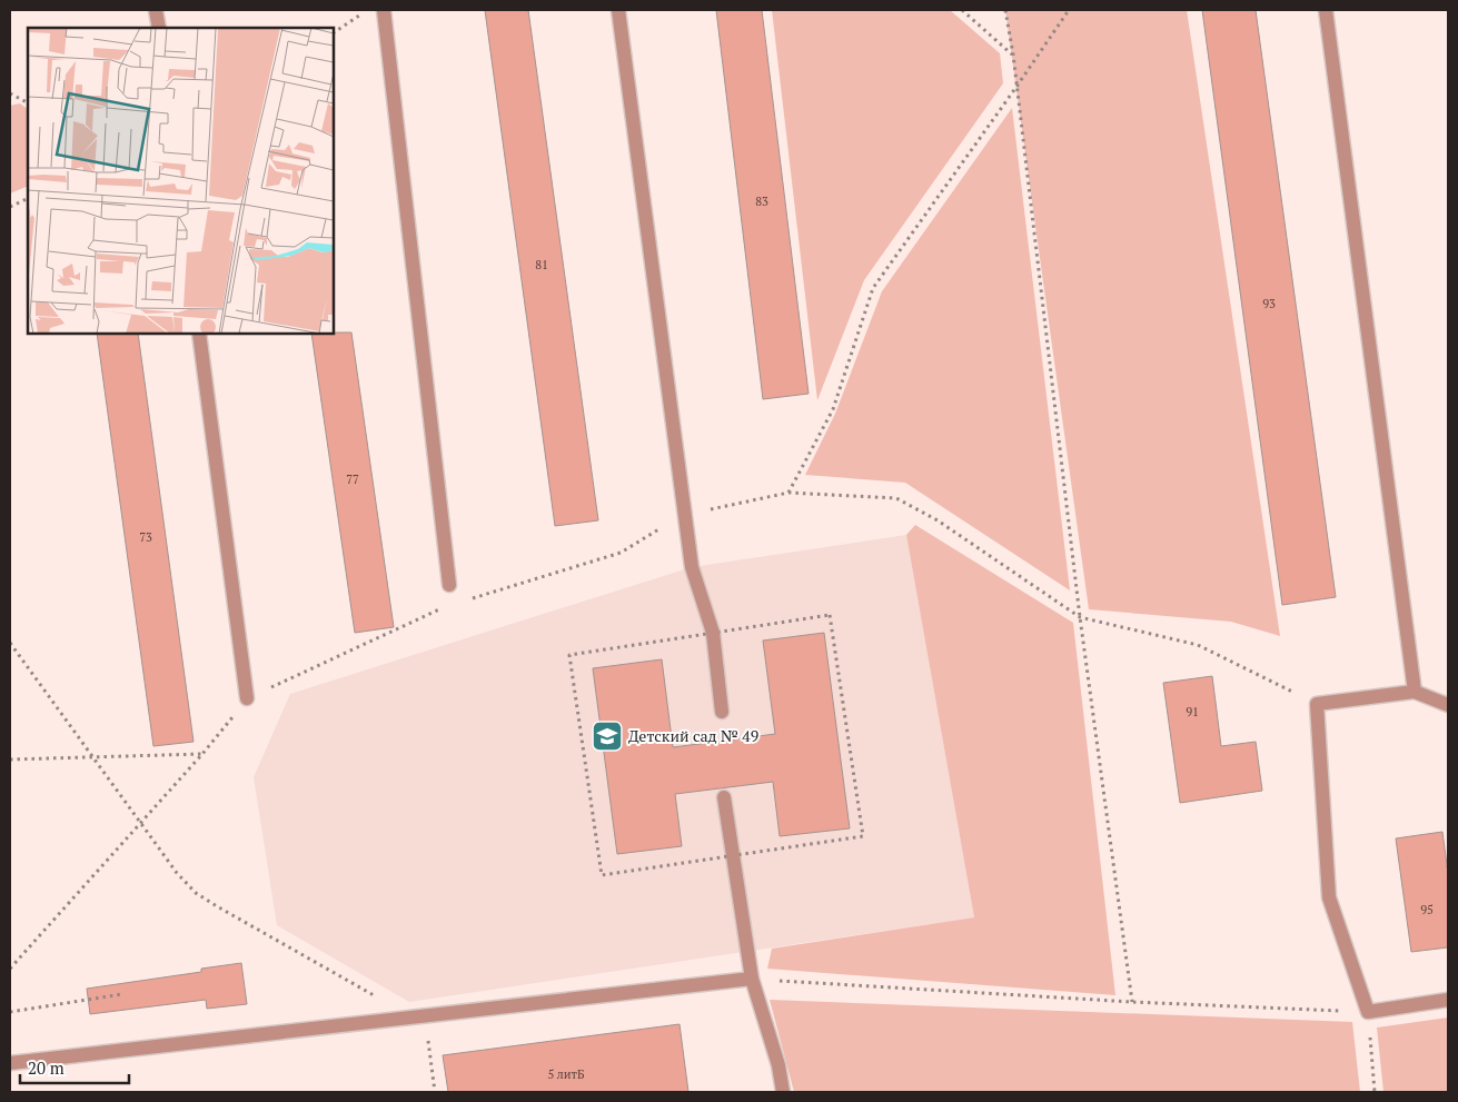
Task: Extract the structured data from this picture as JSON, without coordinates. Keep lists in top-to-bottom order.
{
  "places": {
    "school or university": ["Детский сад № 49"]
  },
  "house_numbers": [
    "83",
    "81",
    "93",
    "77",
    "73",
    "91",
    "95",
    "5 литБ"
  ],
  "scale_bar": "20 m"
}
